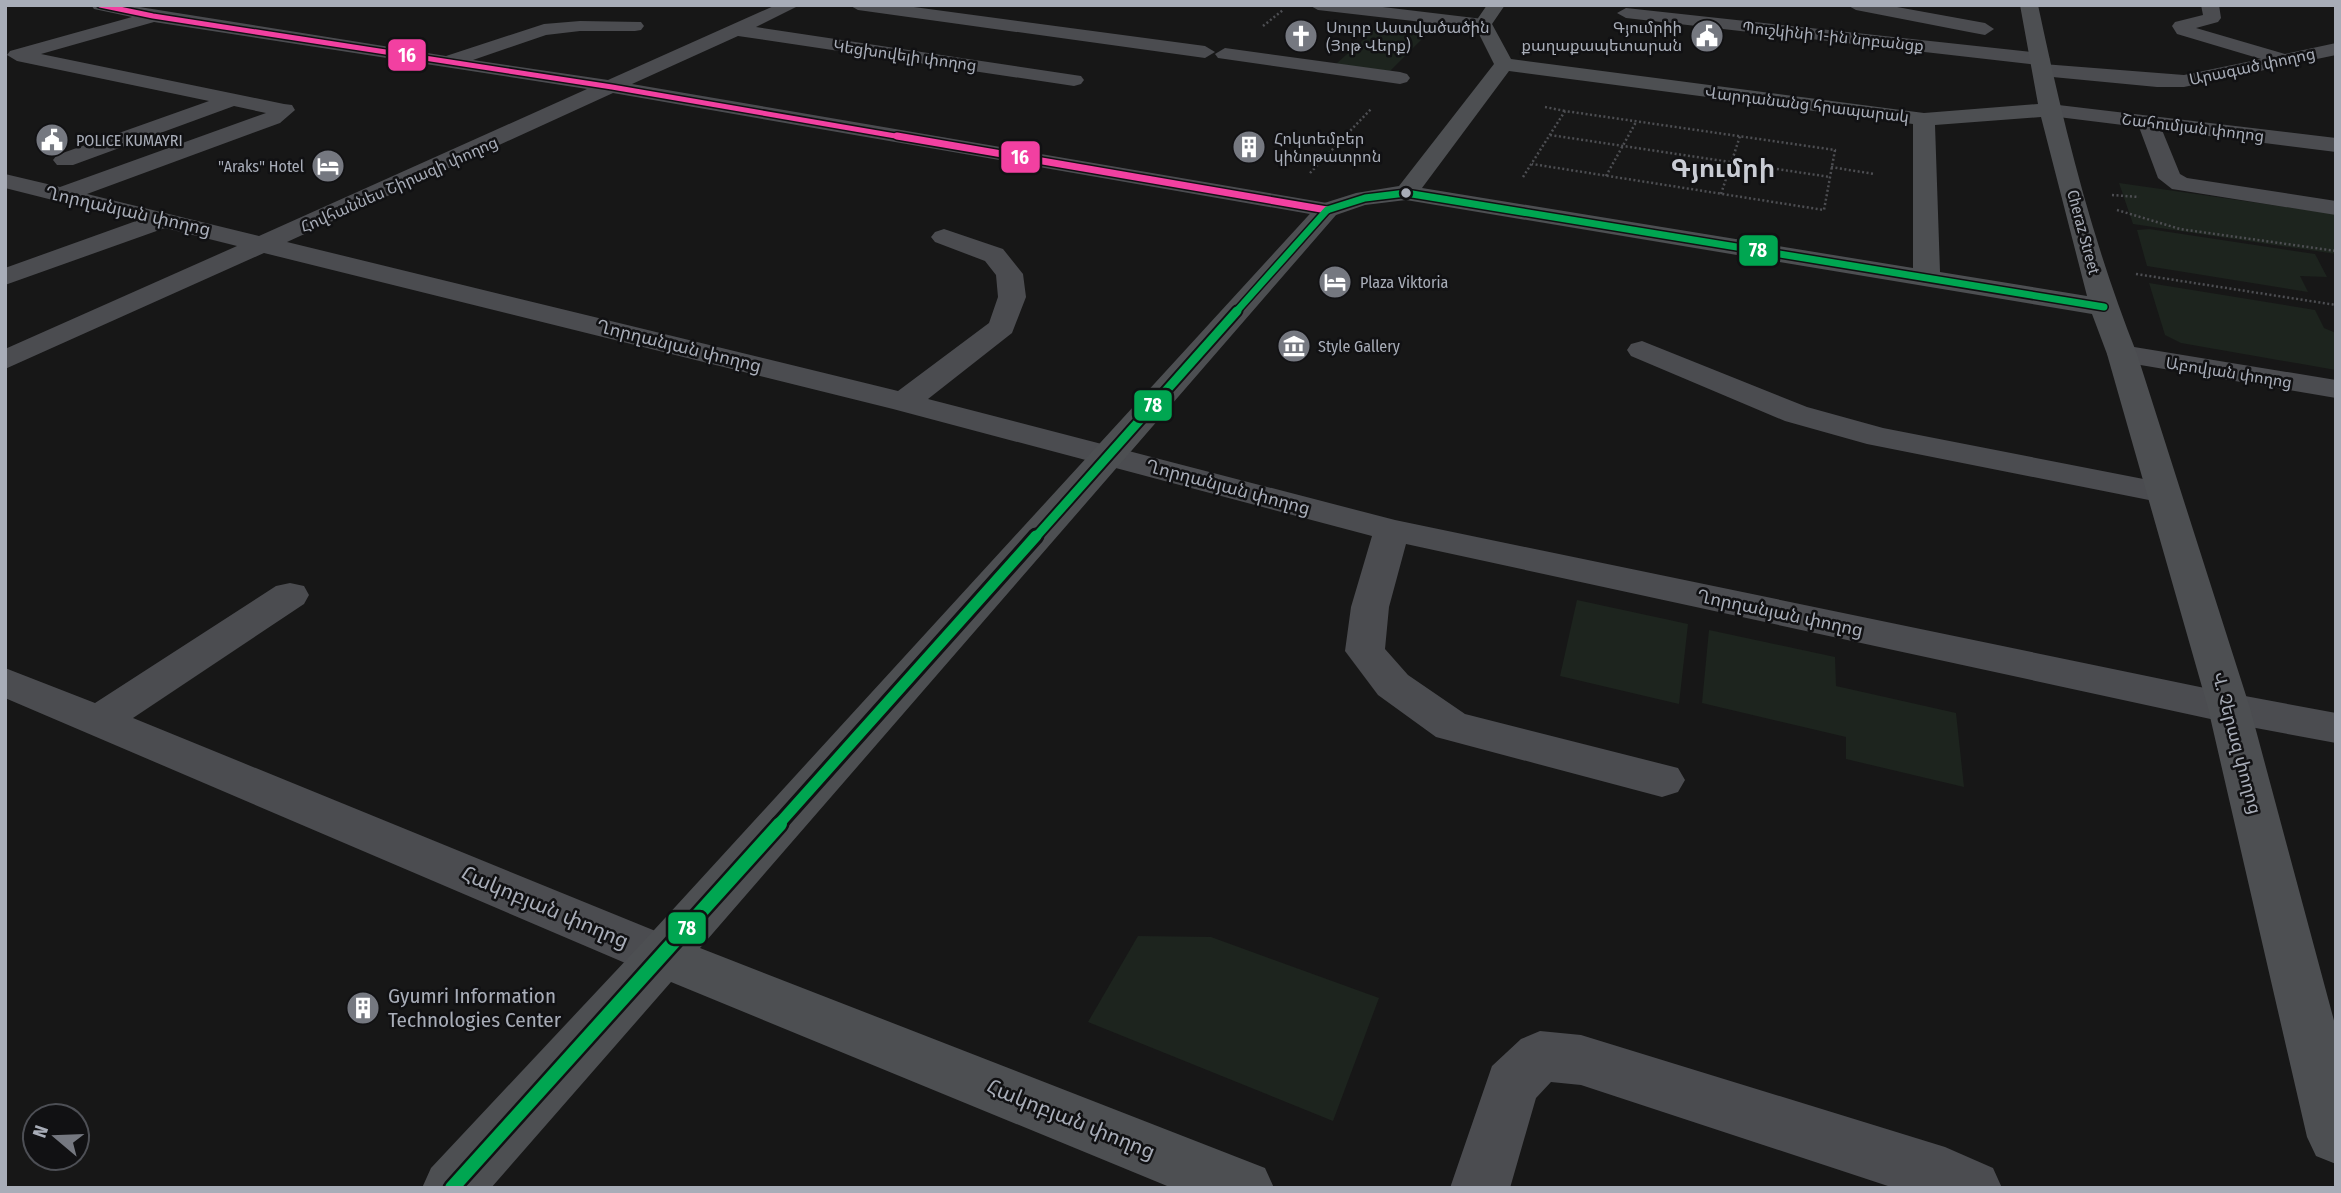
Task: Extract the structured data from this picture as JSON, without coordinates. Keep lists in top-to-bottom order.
{
  "streets": {
    "main road": [
      "Վարդանանց հրապարակ",
      "Cheraz Street",
      "Վ. Չերազ փողոց",
      "Հակոբյան փողոց"
    ],
    "street": [
      "Պուշկինի 1-ին նրբանցք",
      "Կեցխովելի փողոց",
      "Արագած փողոց",
      "Շահումյան փողոց",
      "Հովհաննես Շիրազի փողոց",
      "Ղորղանյան փողոց",
      "Աբովյան փողոց"
    ]
  },
  "crossings": [
    ["Պուշկինի 1-ին նրբանցք", "Արագած փողոց"],
    ["Պուշկինի 1-ին նրբանցք", "Cheraz Street"],
    ["Կեցխովելի փողոց", "Հովհաննես Շիրազի փողոց"],
    ["Արագած փողոց", "Cheraz Street"],
    ["Շահումյան փողոց", "Cheraz Street"],
    ["Հովհաննես Շիրազի փողոց", "Ղորղանյան փողոց"],
    ["Ղորղանյան փողոց", "Վ. Չերազ փողոց"],
    ["Cheraz Street", "Աբովյան փողոց"],
    ["Cheraz Street", "Վ. Չերազ փողոց"],
    ["Աբովյան փողոց", "Վ. Չերազ փողոց"]
  ],
  "districts": ["Գյումրի"],
  "places": {
    "church": ["Սուրբ Աստվածածին (Յոթ Վերք)"],
    "public building": ["Գյումրիի քաղաքապետարան", "POLICE KUMAYRI"],
    "building": ["Հոկտեմբեր կինոթատրոն", "Gyumri Information Technologies Center"],
    "hotel": ["\"Araks\" Hotel", "Plaza Viktoria"],
    "museum": ["Style Gallery"]
  },
  "lines": ["transit line 16", "transit line 78"],
  "north": "left"
}
